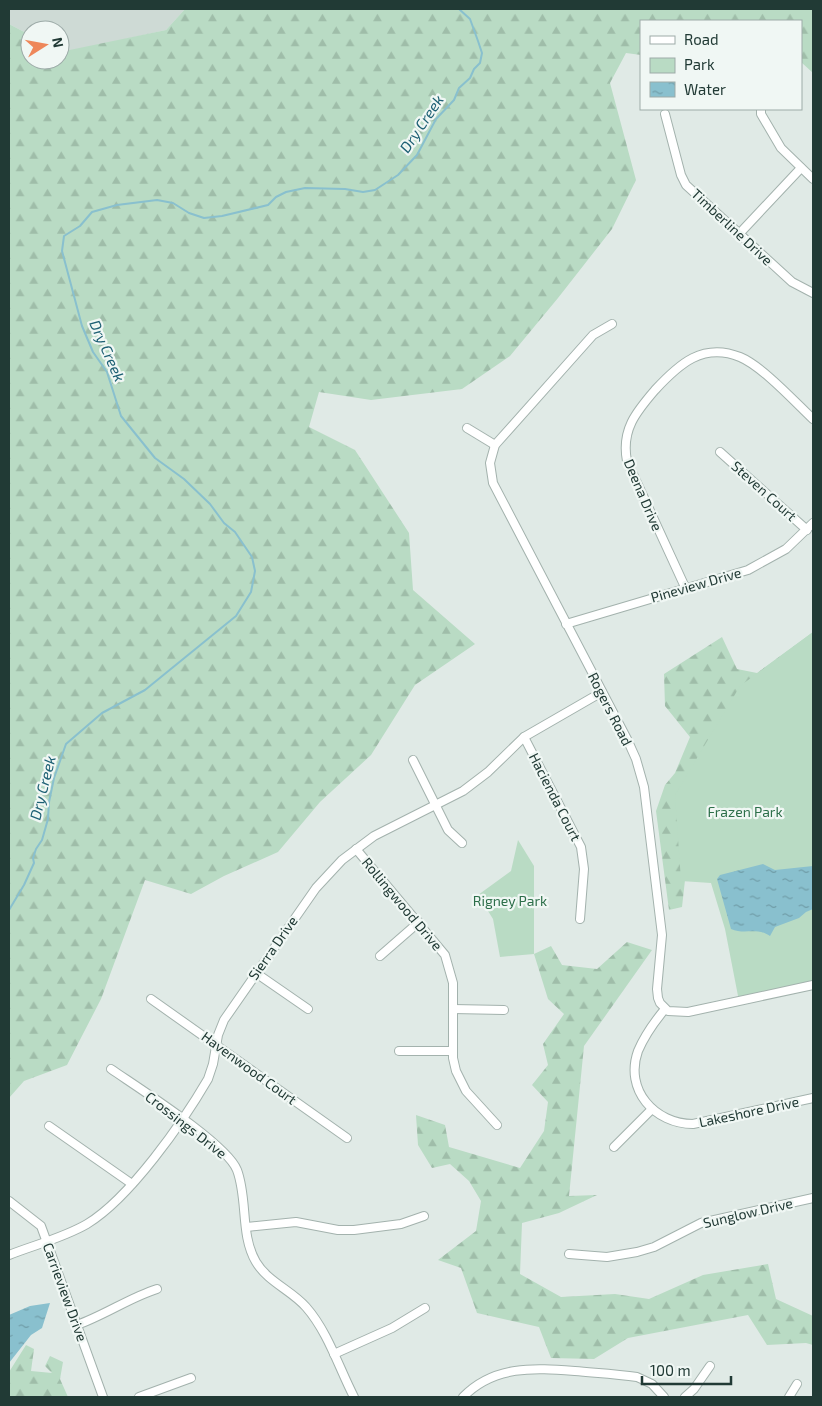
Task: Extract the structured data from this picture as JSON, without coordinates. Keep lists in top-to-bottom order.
{
  "streets": {
    "street": [
      "Timberline Drive",
      "Steven Court",
      "Deena Drive",
      "Pineview Drive",
      "Rogers Road",
      "Hacienda Court",
      "Rollingwood Drive",
      "Sierra Drive",
      "Havenwood Court",
      "Lakeshore Drive",
      "Crossings Drive",
      "Sunglow Drive",
      "Carrieview Drive"
    ]
  },
  "crossings": [
    ["Steven Court", "Pineview Drive"],
    ["Deena Drive", "Pineview Drive"],
    ["Pineview Drive", "Rogers Road"],
    ["Rogers Road", "Sierra Drive"],
    ["Rogers Road", "Lakeshore Drive"],
    ["Hacienda Court", "Sierra Drive"],
    ["Rollingwood Drive", "Sierra Drive"],
    ["Sierra Drive", "Havenwood Court"],
    ["Sierra Drive", "Crossings Drive"],
    ["Sierra Drive", "Carrieview Drive"]
  ],
  "water": ["Dry Creek"],
  "parks": ["Frazen Park", "Rigney Park"],
  "legend": ["Road", "Park", "Water"],
  "scale_bar": "100 m",
  "north": "right"
}
